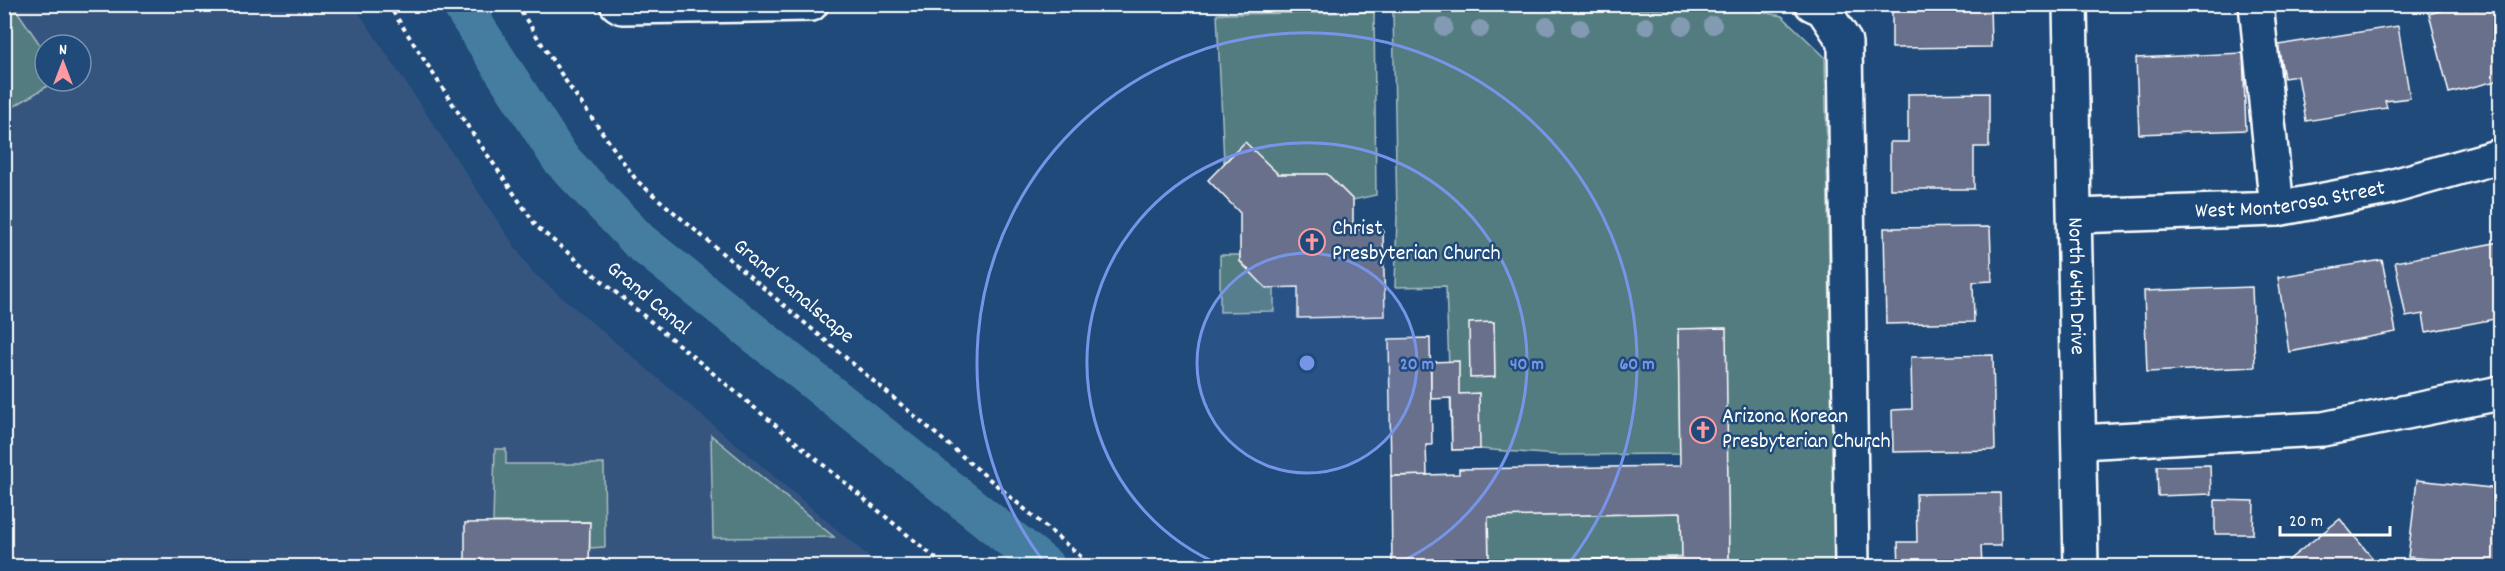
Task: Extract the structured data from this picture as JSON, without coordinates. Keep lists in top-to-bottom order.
{
  "streets": {
    "street": ["West Monterosa Street", "North 64th Drive"],
    "path": ["Grand Canalscape", "Grand Canal"]
  },
  "crossings": [
    ["West Monterosa Street", "North 64th Drive"]
  ],
  "places": {
    "church": ["Christ Presbyterian Church", "Arizona Korean Presbyterian Church"]
  },
  "scale_bar": "20 m",
  "north": "top",
  "rings": ["20 m", "40 m", "60 m"]
}
